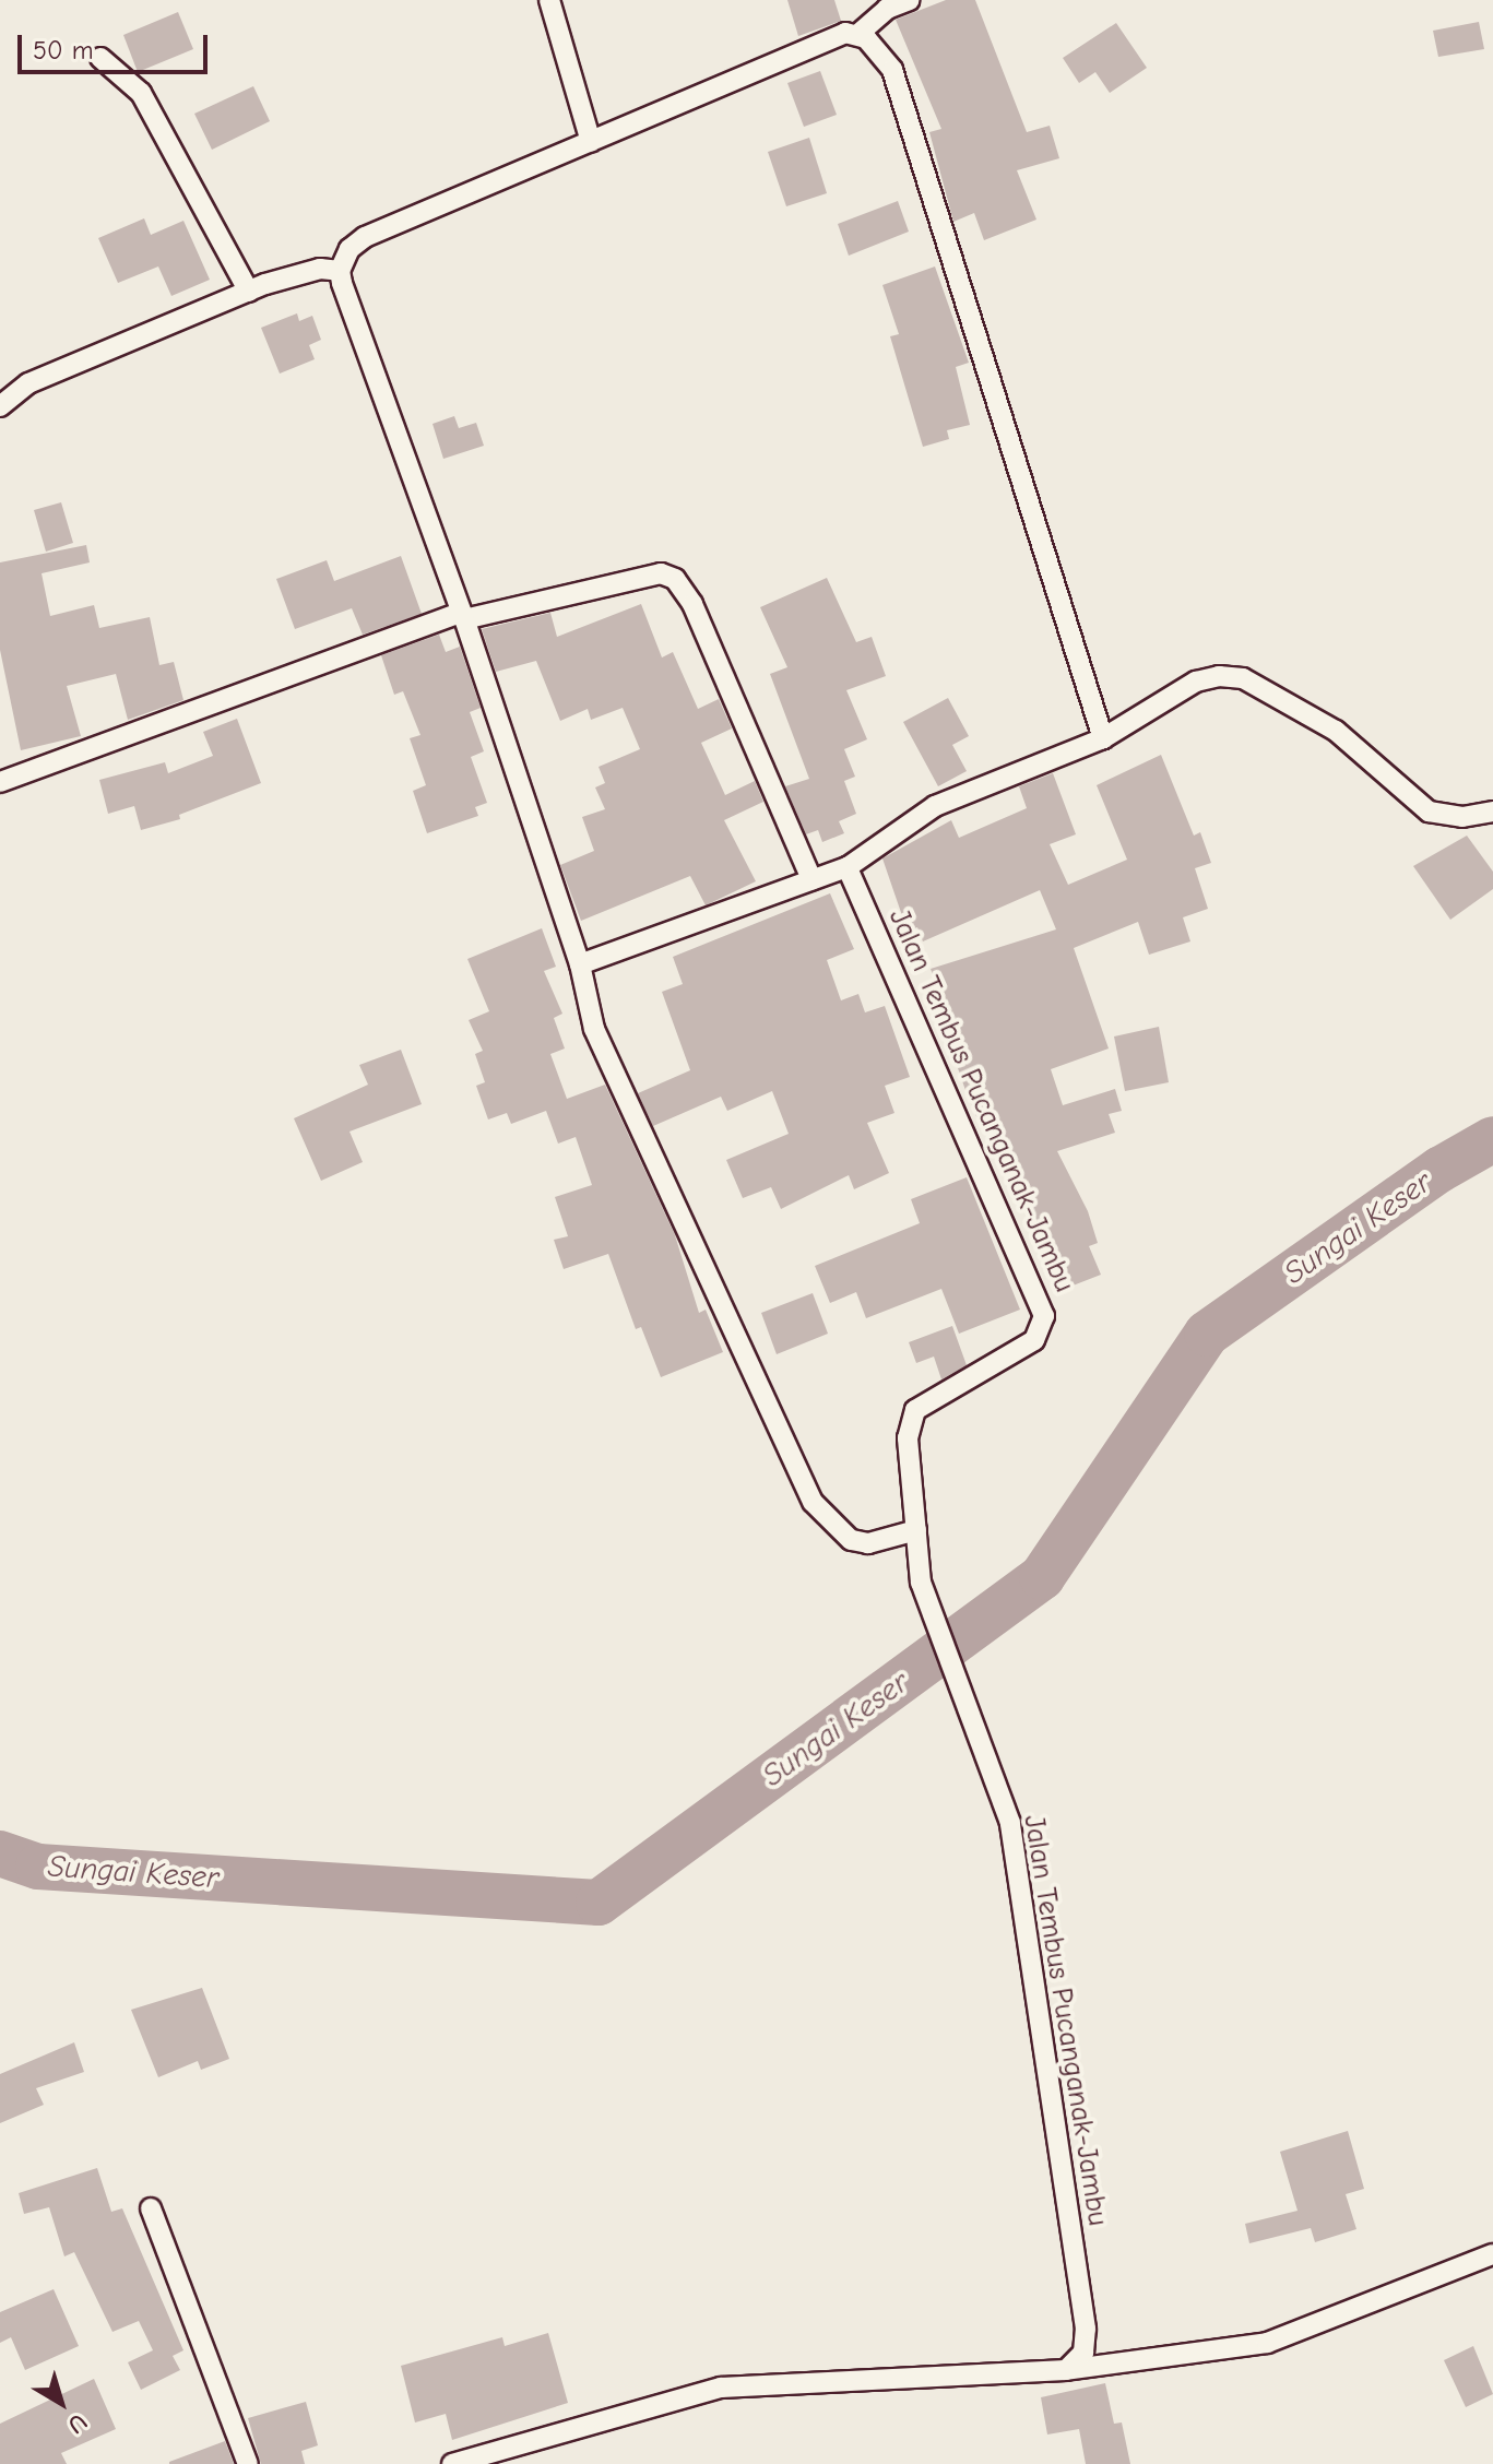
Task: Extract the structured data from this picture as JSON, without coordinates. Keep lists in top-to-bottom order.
{
  "streets": {
    "street": ["Jalan Tembus Pucanganak-Jambu"]
  },
  "water": ["Sungai Keser"],
  "scale_bar": "50 m",
  "north": "bottom right"
}
